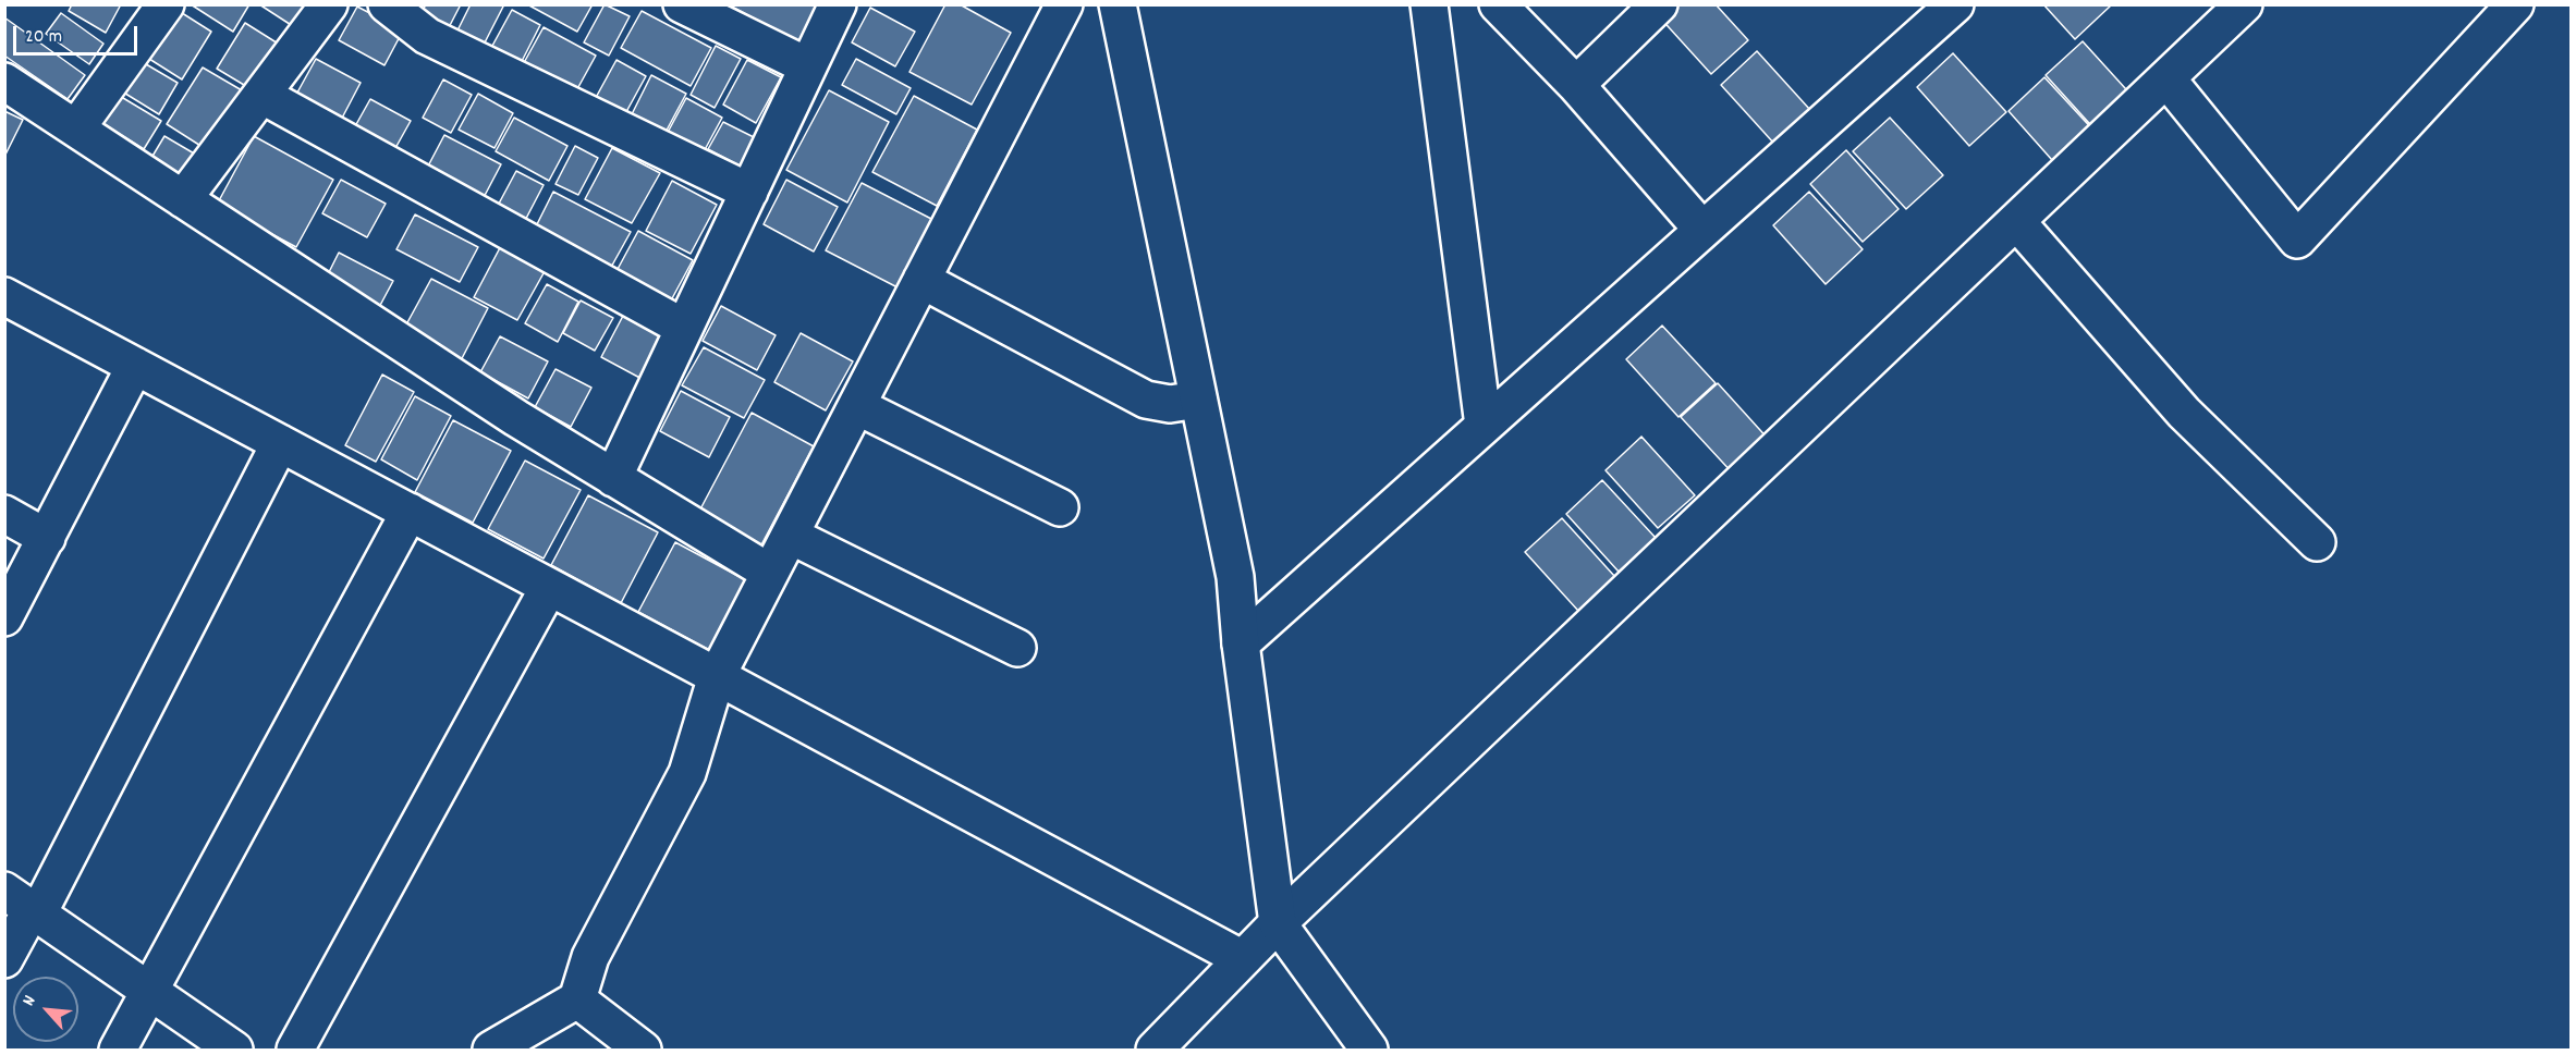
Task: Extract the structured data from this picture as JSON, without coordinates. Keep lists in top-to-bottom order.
{
  "scale_bar": "20 m",
  "north": "top left"
}
